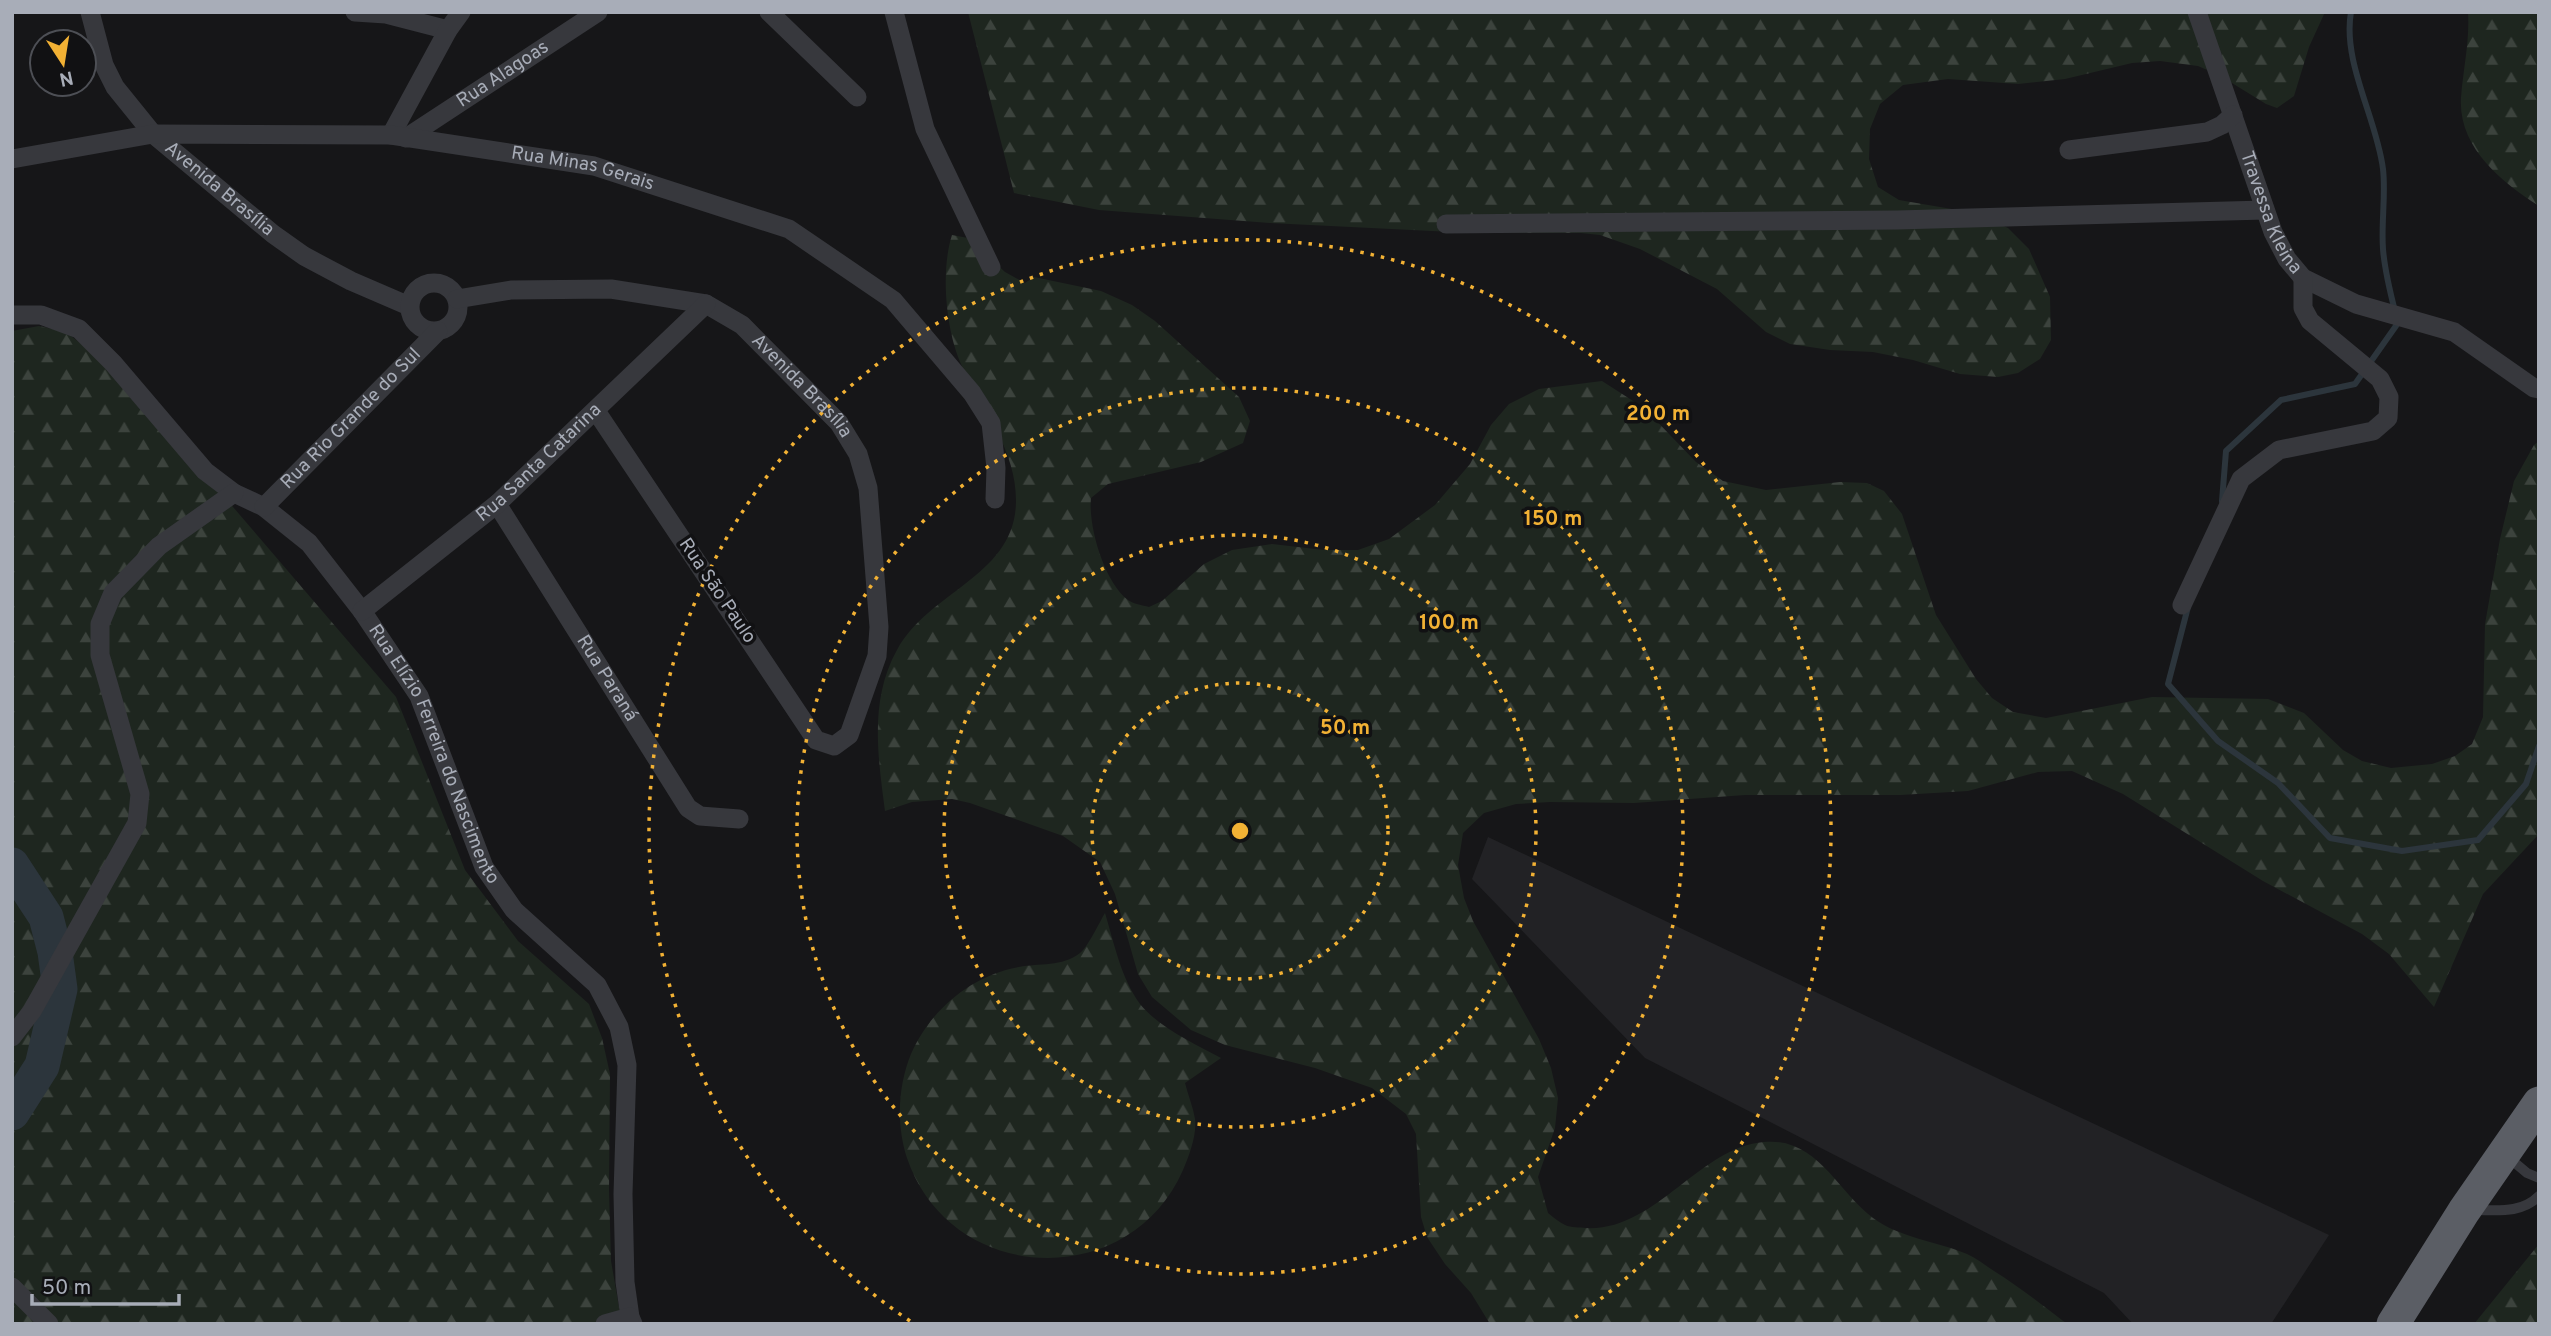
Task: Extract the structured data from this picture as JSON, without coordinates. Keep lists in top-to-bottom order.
{
  "streets": {
    "street": [
      "Rua Alagoas",
      "Rua Minas Gerais",
      "Avenida Brasília",
      "Travessa Kleina",
      "Rua Rio Grande do Sul",
      "Rua Santa Catarina",
      "Rua São Paulo",
      "Rua Paraná",
      "Rua Elízio Ferreira do Nascimento"
    ]
  },
  "crossings": [
    ["Rua Alagoas", "Rua Minas Gerais"],
    ["Rua Minas Gerais", "Avenida Brasília"],
    ["Avenida Brasília", "Rua Rio Grande do Sul"],
    ["Avenida Brasília", "Rua Santa Catarina"],
    ["Avenida Brasília", "Rua São Paulo"],
    ["Rua Rio Grande do Sul", "Rua Elízio Ferreira do Nascimento"],
    ["Rua Santa Catarina", "Rua São Paulo"],
    ["Rua Santa Catarina", "Rua Paraná"],
    ["Rua Santa Catarina", "Rua Elízio Ferreira do Nascimento"]
  ],
  "scale_bar": "50 m",
  "north": "bottom",
  "rings": [
    "200 m",
    "150 m",
    "100 m",
    "50 m"
  ]
}
